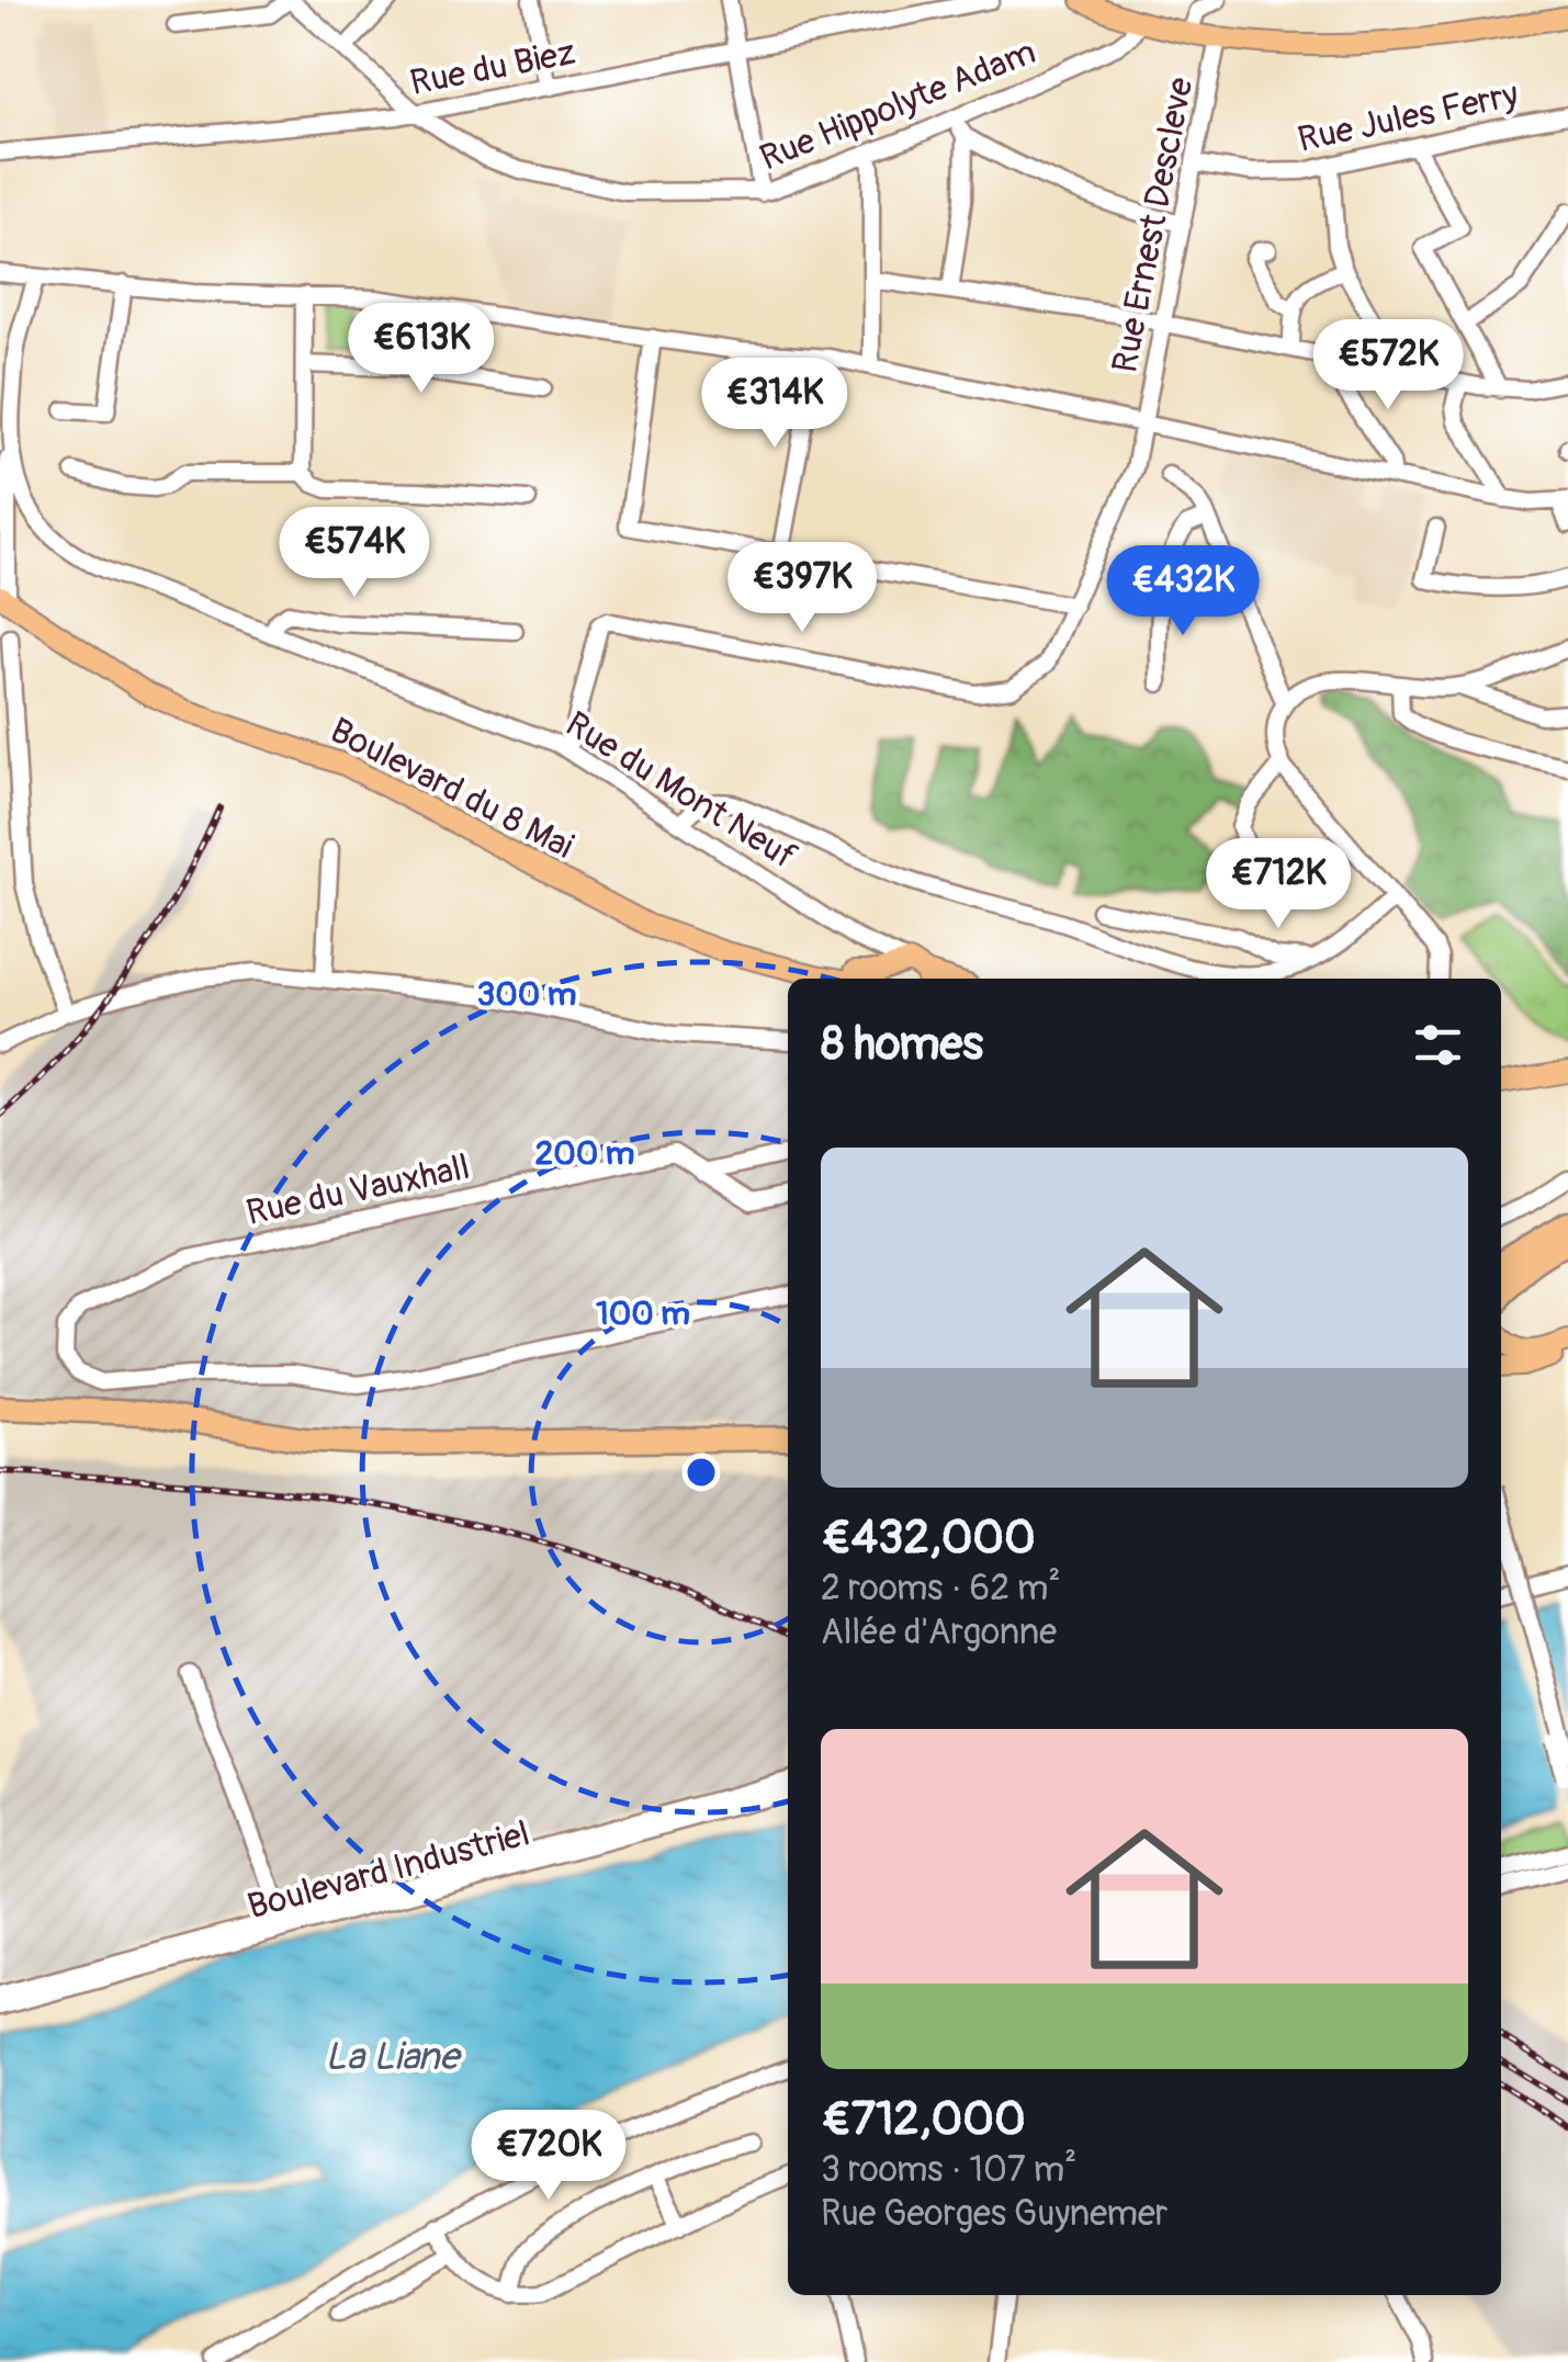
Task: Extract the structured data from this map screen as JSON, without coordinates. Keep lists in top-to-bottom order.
{
  "streets": {
    "main road": ["Boulevard du 8 Mai"],
    "street": [
      "Rue du Biez",
      "Rue Hippolyte Adam",
      "Rue Jules Ferry",
      "Rue Ernest Descleve",
      "Rue du Mont Neuf",
      "Rue du Vauxhall",
      "Boulevard Industriel"
    ]
  },
  "crossings": [
    ["Rue du Biez", "Rue Hippolyte Adam"],
    ["Rue Jules Ferry", "Rue Ernest Descleve"],
    ["Rue Ernest Descleve", "Rue du Mont Neuf"],
    ["Boulevard du 8 Mai", "Rue du Mont Neuf"]
  ],
  "water": ["La Liane"],
  "page": {
    "price": [
      "€613K",
      "€572K",
      "€314K",
      "€574K",
      "€397K",
      "€432K",
      "€712K",
      "€720K"
    ],
    "heading": "8 homes",
    "list": [
      {
        "name": "€432,000",
        "note": "2 rooms · 62 m² · Allée d'Argonne"
      },
      {
        "name": "€712,000",
        "note": "3 rooms · 107 m² · Rue Georges Guynemer"
      }
    ]
  },
  "rings": ["300 m", "200 m", "100 m"]
}
